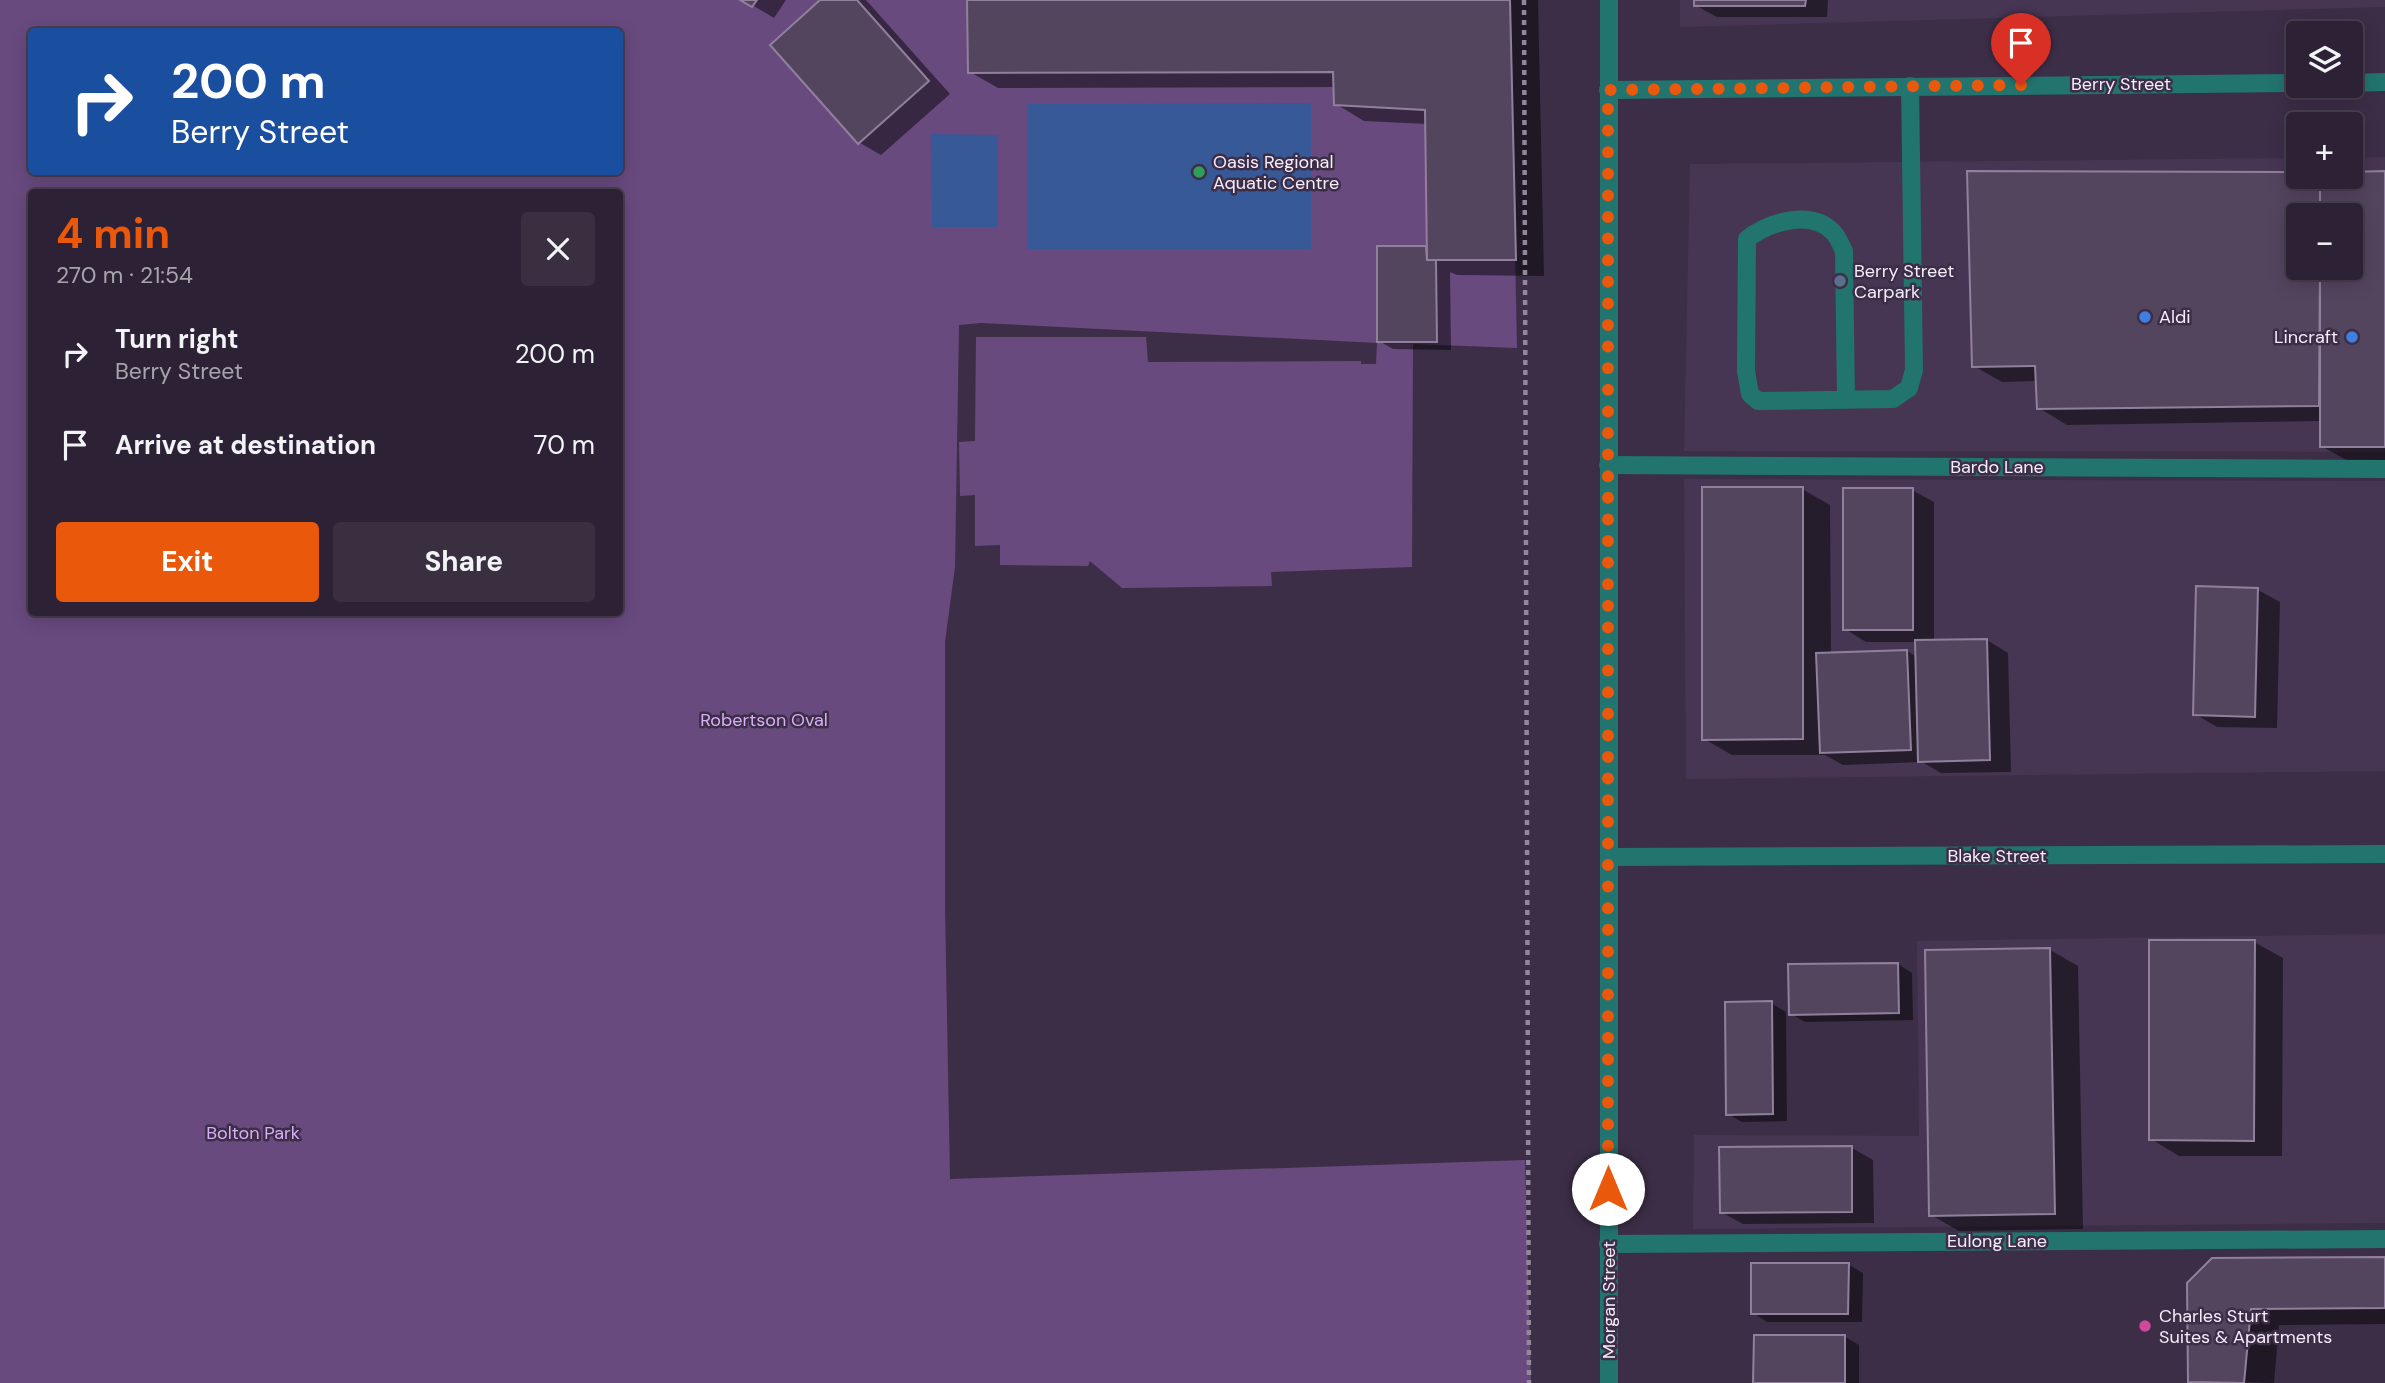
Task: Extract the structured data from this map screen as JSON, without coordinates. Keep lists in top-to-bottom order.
{
  "streets": {
    "street": [
      "Berry Street",
      "Bardo Lane",
      "Blake Street",
      "Eulong Lane",
      "Morgan Street"
    ]
  },
  "crossings": [
    ["Berry Street", "Morgan Street"],
    ["Bardo Lane", "Morgan Street"],
    ["Blake Street", "Morgan Street"],
    ["Eulong Lane", "Morgan Street"]
  ],
  "parks": ["Robertson Oval", "Bolton Park"],
  "places": [
    "Oasis Regional Aquatic Centre",
    "Berry Street Carpark",
    "Aldi",
    "Lincraft",
    "Charles Sturt Suites & Apartments"
  ],
  "page": {
    "map_buttons": ["+", "−"],
    "turn": ["200 m", "Berry Street"],
    "heading": ["4 min", "270 m · 21:54"],
    "list": [
      {
        "name": "Turn right",
        "note": "Berry Street",
        "value": "200 m"
      },
      {
        "name": "Arrive at destination",
        "value": "70 m"
      }
    ],
    "buttons": ["Exit", "Share"]
  }
}
